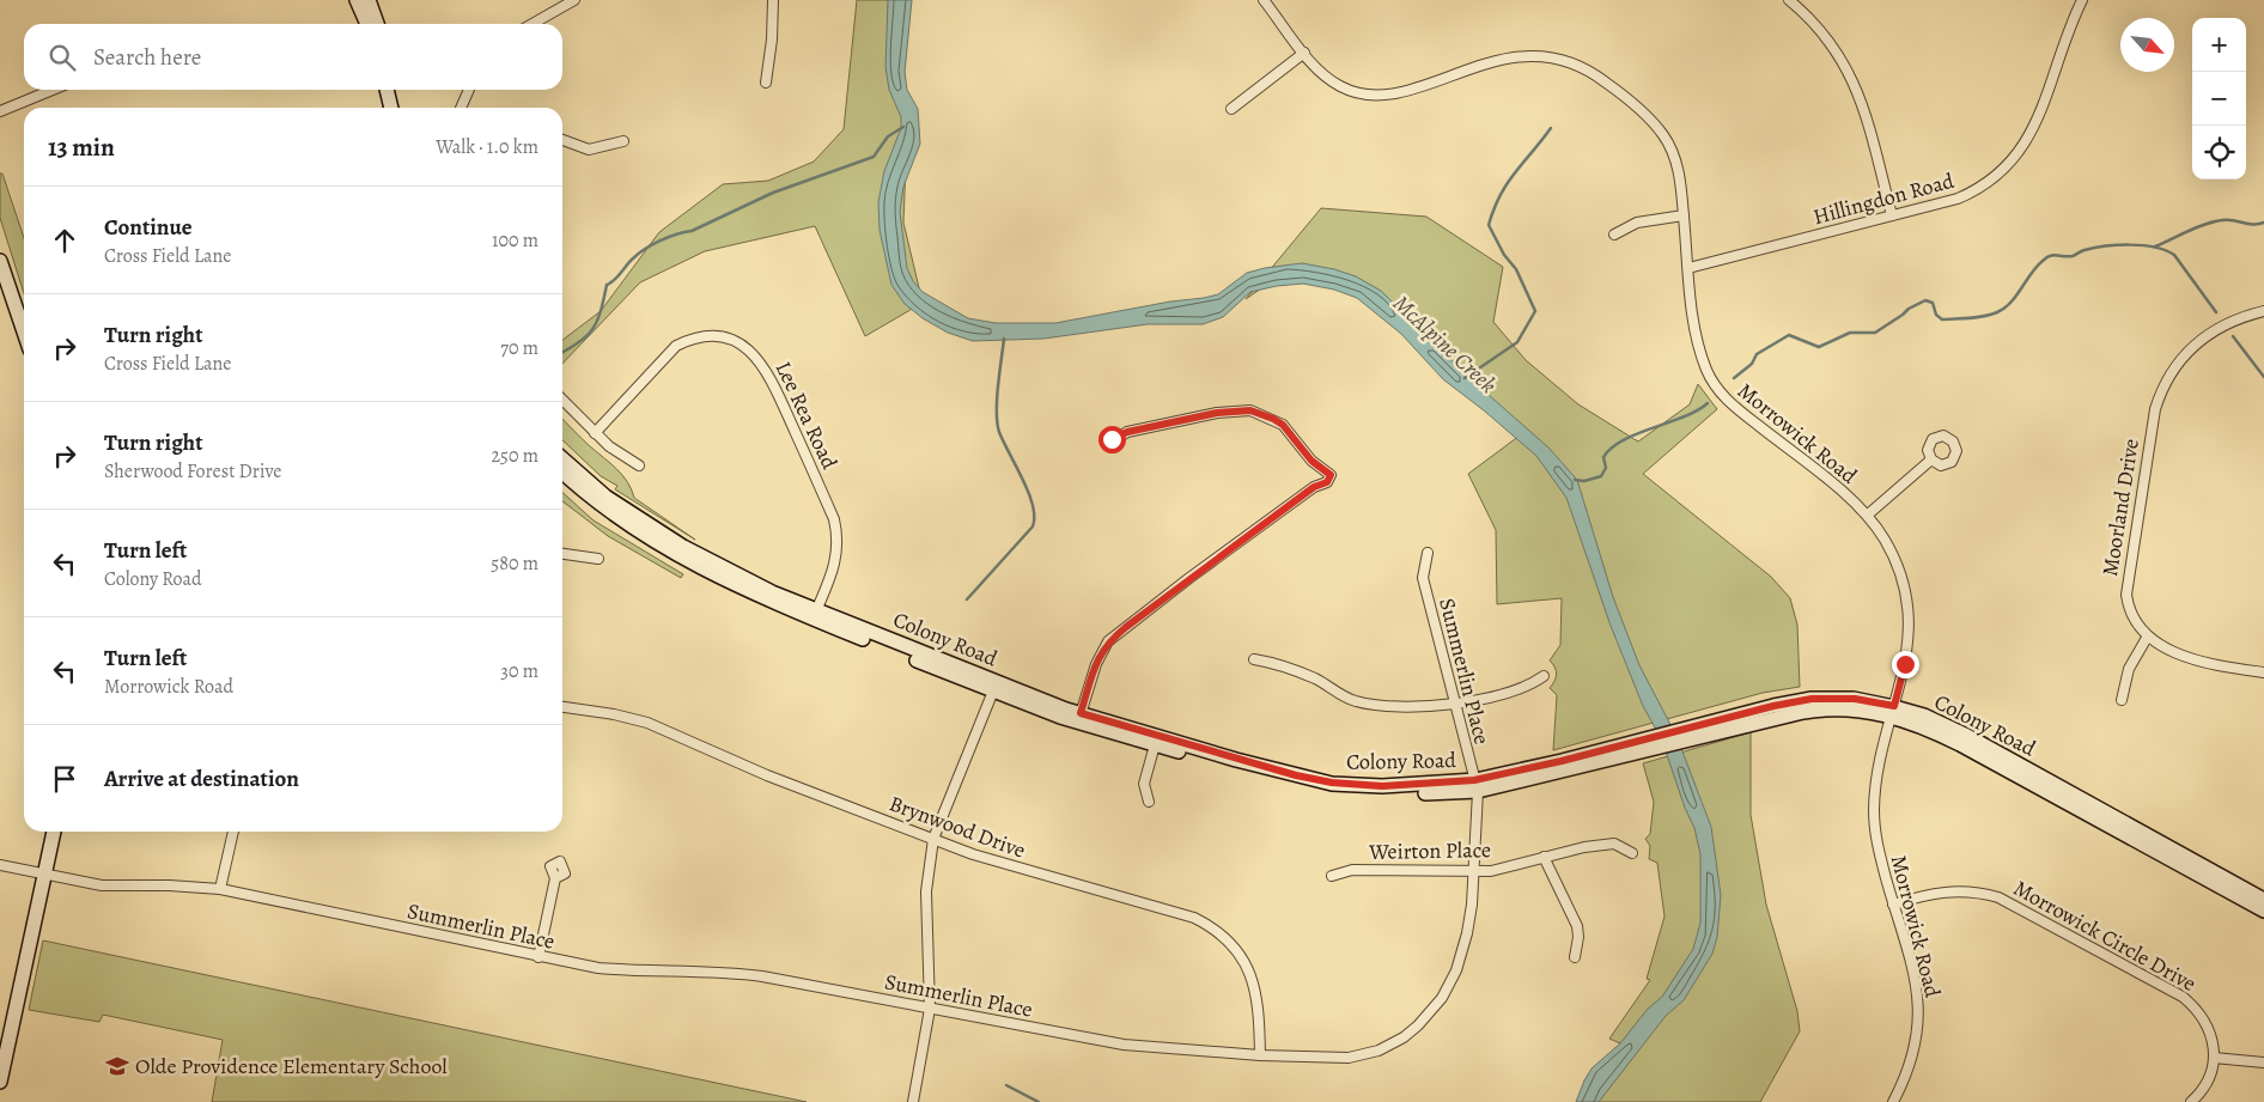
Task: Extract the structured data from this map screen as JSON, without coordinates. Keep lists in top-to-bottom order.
{
  "streets": {
    "main road": ["Colony Road"],
    "street": [
      "Hillingdon Road",
      "Lee Rea Road",
      "Morrowick Road",
      "Moorland Drive",
      "Summerlin Place",
      "Brynwood Drive",
      "Weirton Place",
      "Morrowick Circle Drive"
    ]
  },
  "crossings": [
    ["Hillingdon Road", "Morrowick Road"],
    ["Lee Rea Road", "Colony Road"],
    ["Morrowick Road", "Colony Road"],
    ["Morrowick Road", "Morrowick Circle Drive"],
    ["Colony Road", "Summerlin Place"],
    ["Summerlin Place", "Brynwood Drive"],
    ["Summerlin Place", "Weirton Place"]
  ],
  "water": ["McAlpine Creek"],
  "places": {
    "school or university": ["Olde Providence Elementary School"]
  },
  "north": "bottom right",
  "page": {
    "map_buttons": ["+", "−"],
    "search": "Search here",
    "heading": ["13 min", "Walk · 1.0 km"],
    "list": [
      ["Continue", "Cross Field Lane", "100 m"],
      ["Turn right", "Cross Field Lane", "70 m"],
      ["Turn right", "Sherwood Forest Drive", "250 m"],
      ["Turn left", "Colony Road", "580 m"],
      ["Turn left", "Morrowick Road", "30 m"],
      "Arrive at destination"
    ]
  }
}
